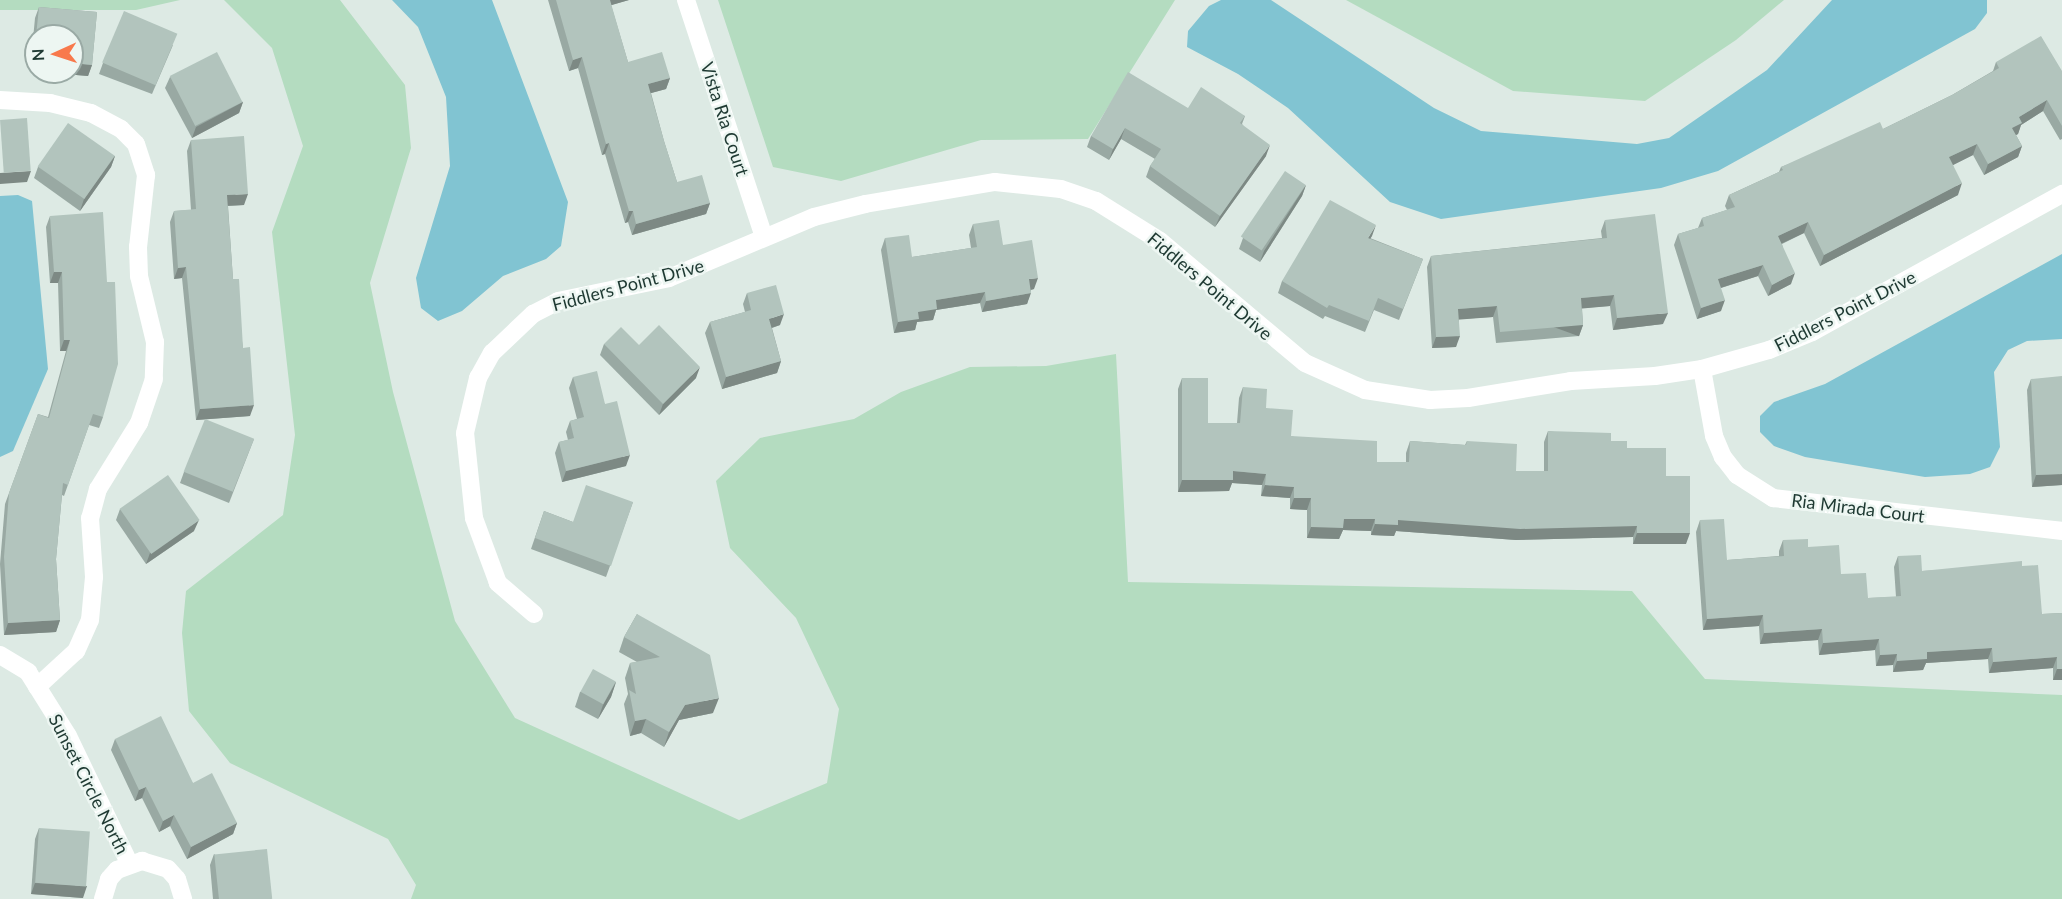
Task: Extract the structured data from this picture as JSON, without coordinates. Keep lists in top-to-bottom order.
{
  "streets": {
    "street": [
      "Vista Ria Court",
      "Fiddlers Point Drive",
      "Ria Mirada Court",
      "Sunset Circle North"
    ]
  },
  "crossings": [
    ["Vista Ria Court", "Fiddlers Point Drive"],
    ["Fiddlers Point Drive", "Ria Mirada Court"]
  ],
  "north": "left"
}
